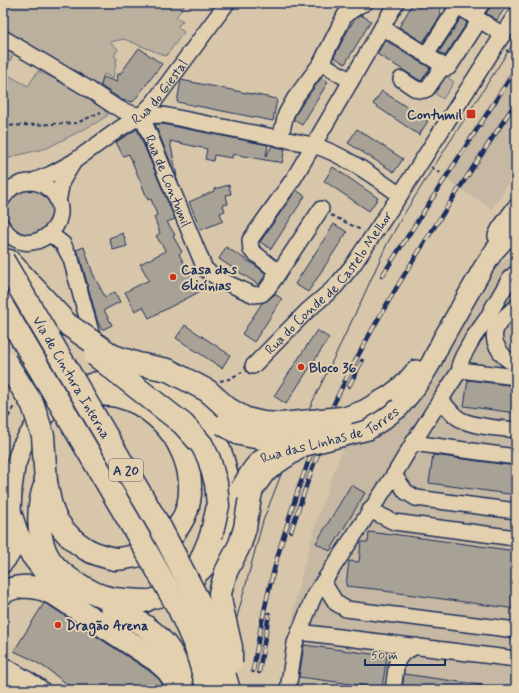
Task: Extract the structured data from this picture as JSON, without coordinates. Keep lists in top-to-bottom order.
{
  "streets": {
    "highway": ["Via de Cintura Interna", "A 20"],
    "main road": ["Rua das Linhas de Torres"],
    "street": ["Rua do Giestal", "Rua de Contumil", "Rua do Conde de Castelo Melhor"]
  },
  "crossings": [
    ["Rua do Giestal", "Rua de Contumil"],
    ["Rua do Giestal", "Rua do Conde de Castelo Melhor"],
    ["Rua de Contumil", "Rua do Conde de Castelo Melhor"]
  ],
  "places": {
    "transit": ["Contumil"],
    "other": ["Casa das Glicínias", "Bloco 36", "Dragão Arena"]
  },
  "scale_bar": "50 m"
}
